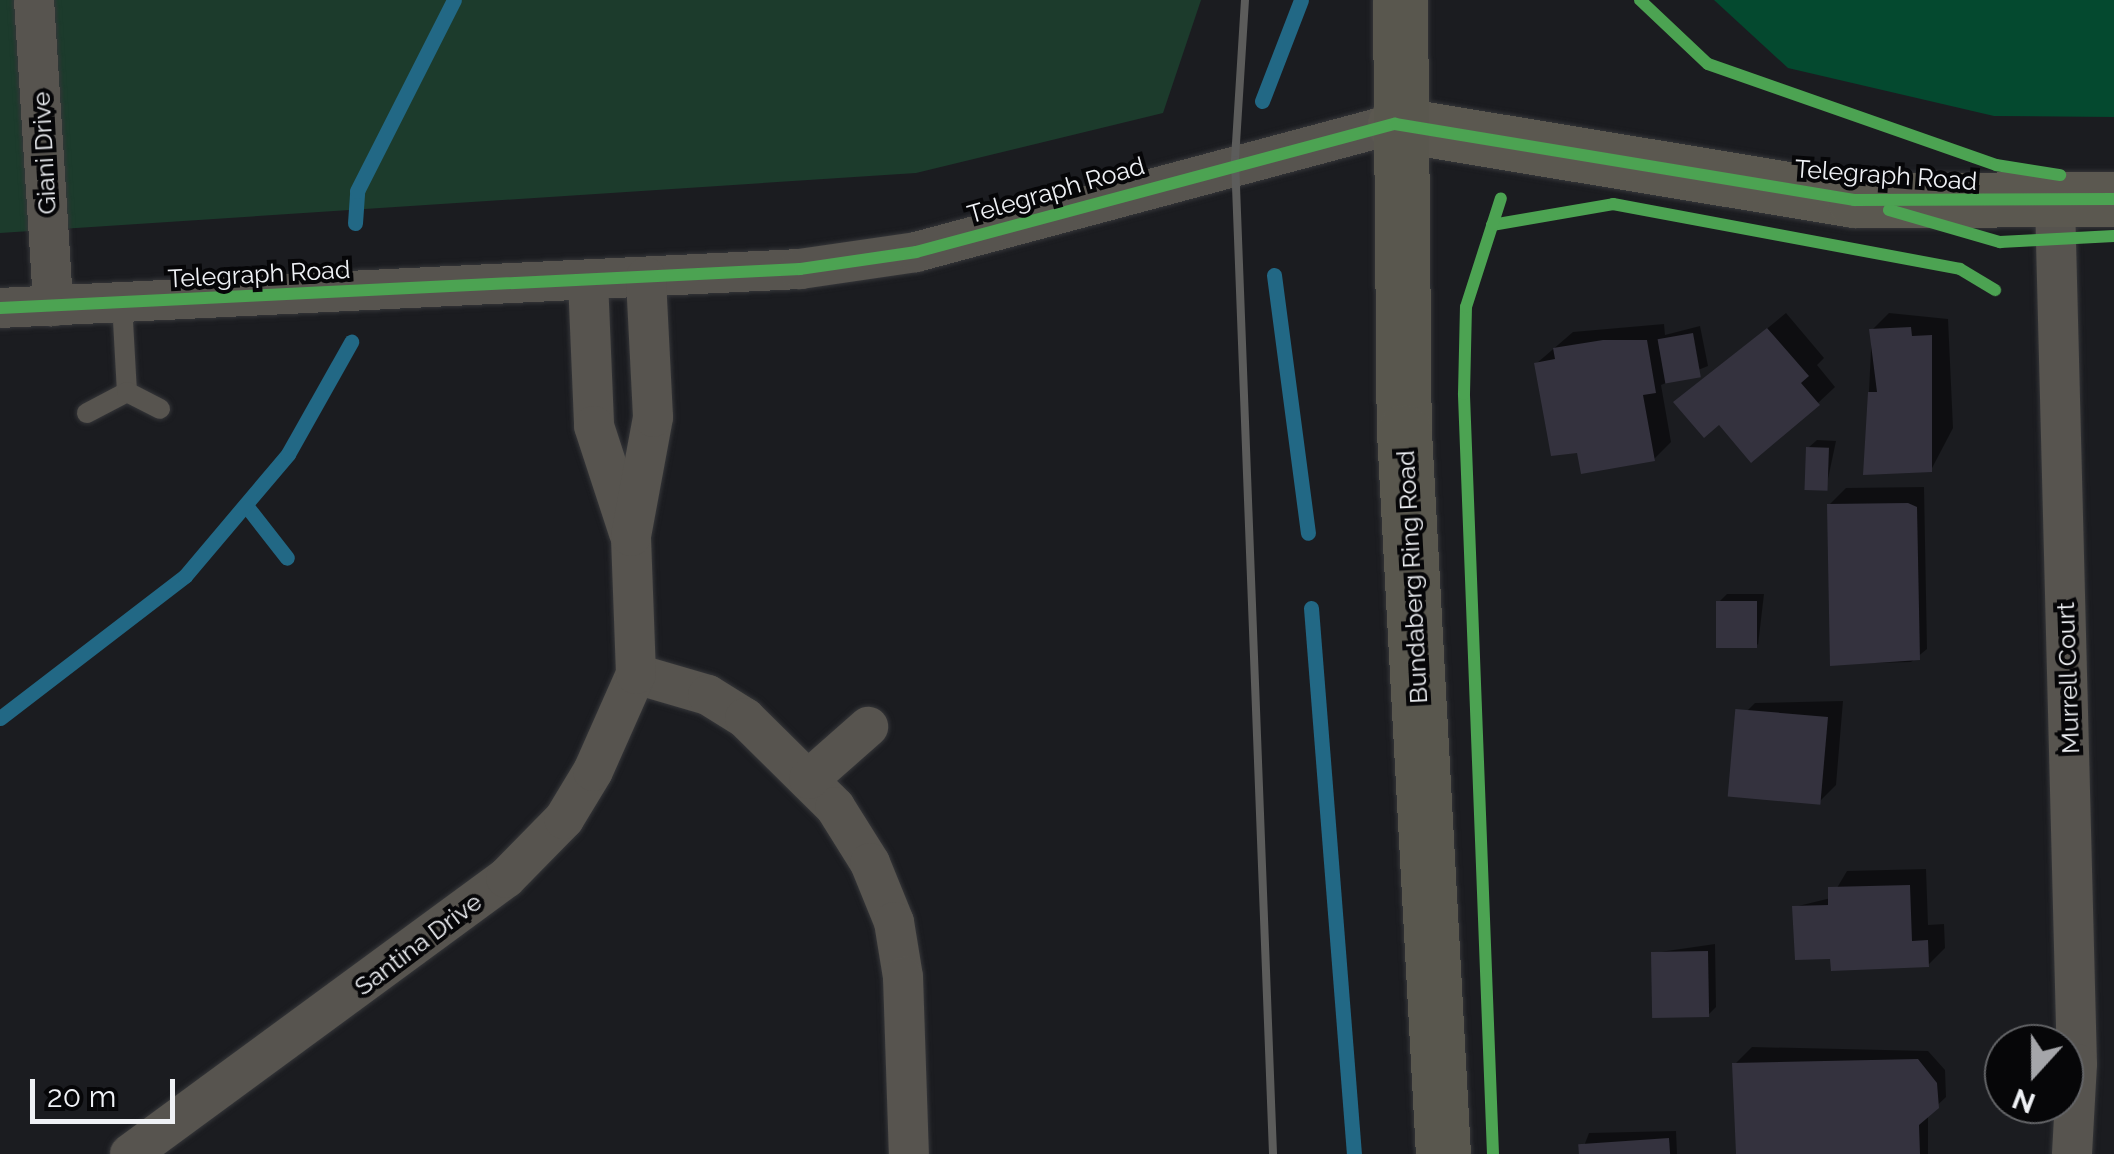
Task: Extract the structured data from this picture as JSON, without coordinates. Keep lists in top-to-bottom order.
{
  "streets": {
    "main road": ["Bundaberg Ring Road"],
    "street": [
      "Giani Drive",
      "Telegraph Road",
      "Murrell Court",
      "Santina Drive"
    ]
  },
  "crossings": [
    ["Giani Drive", "Telegraph Road"],
    ["Telegraph Road", "Bundaberg Ring Road"],
    ["Telegraph Road", "Murrell Court"],
    ["Telegraph Road", "Santina Drive"]
  ],
  "scale_bar": "20 m",
  "north": "bottom"
}
